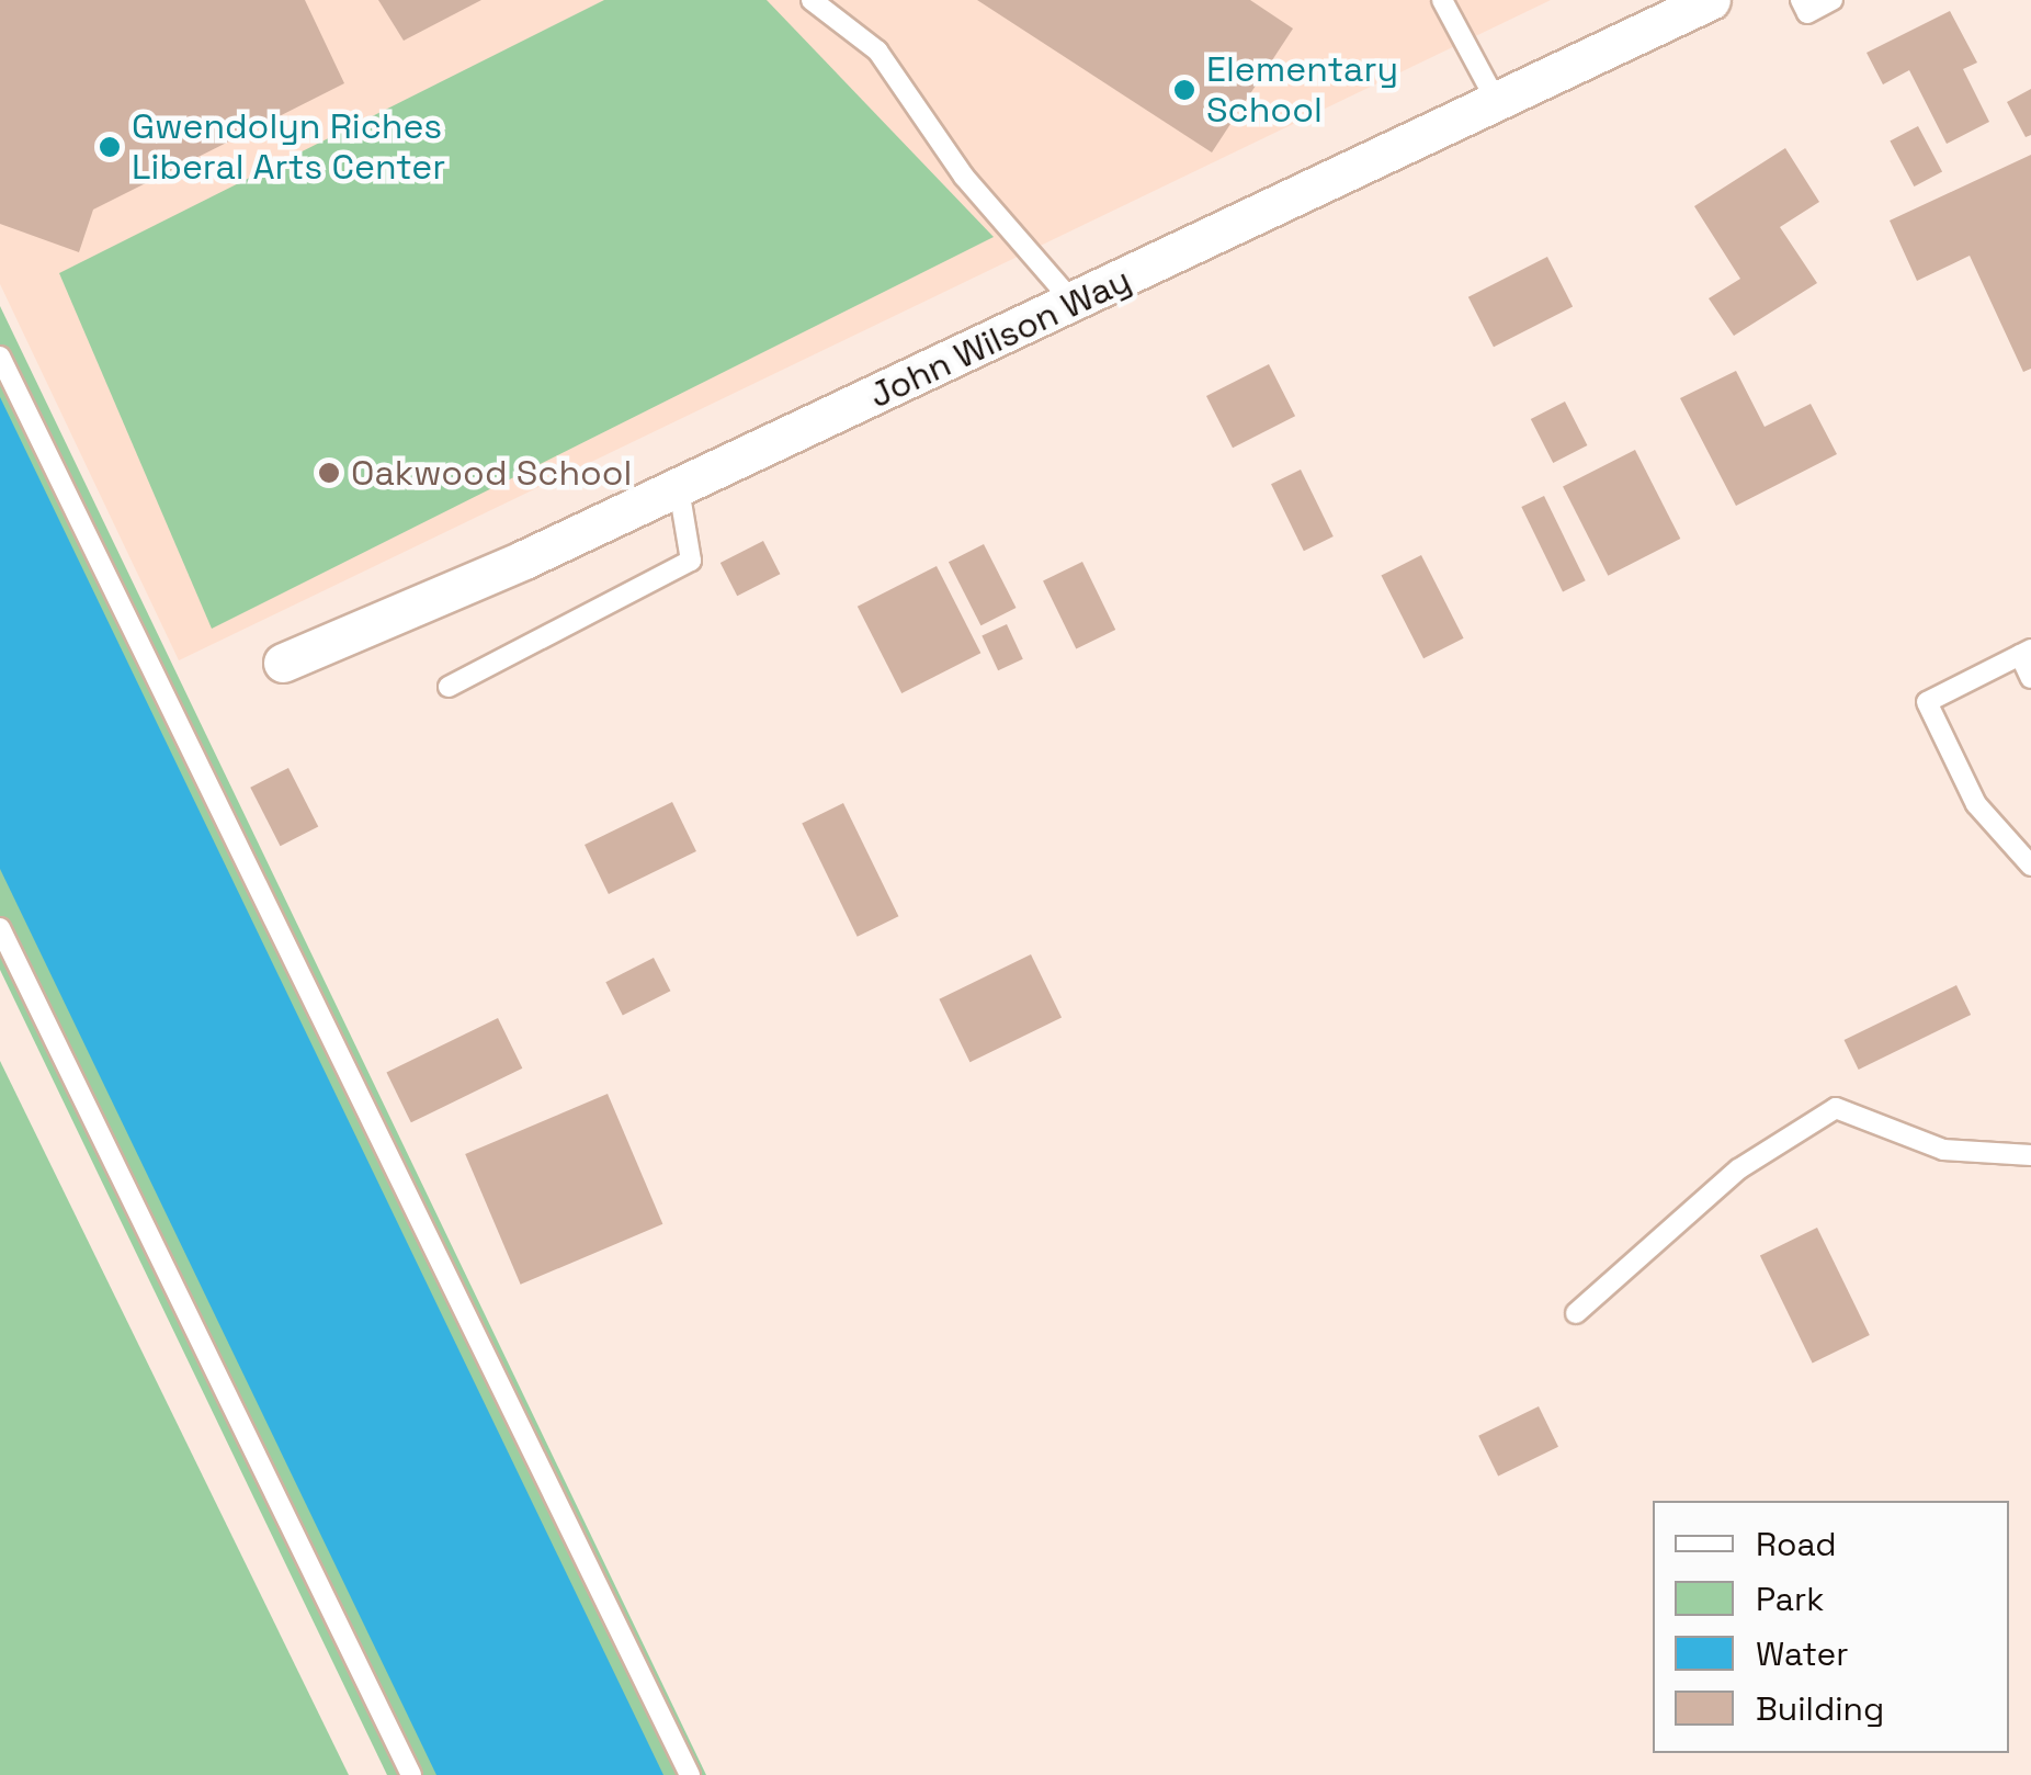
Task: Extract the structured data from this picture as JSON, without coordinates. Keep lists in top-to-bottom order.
{
  "streets": {
    "street": ["John Wilson Way"]
  },
  "places": ["Elementary School", "Gwendolyn Riches Liberal Arts Center", "Oakwood School"],
  "legend": [
    "Road",
    "Park",
    "Water",
    "Building"
  ]
}
